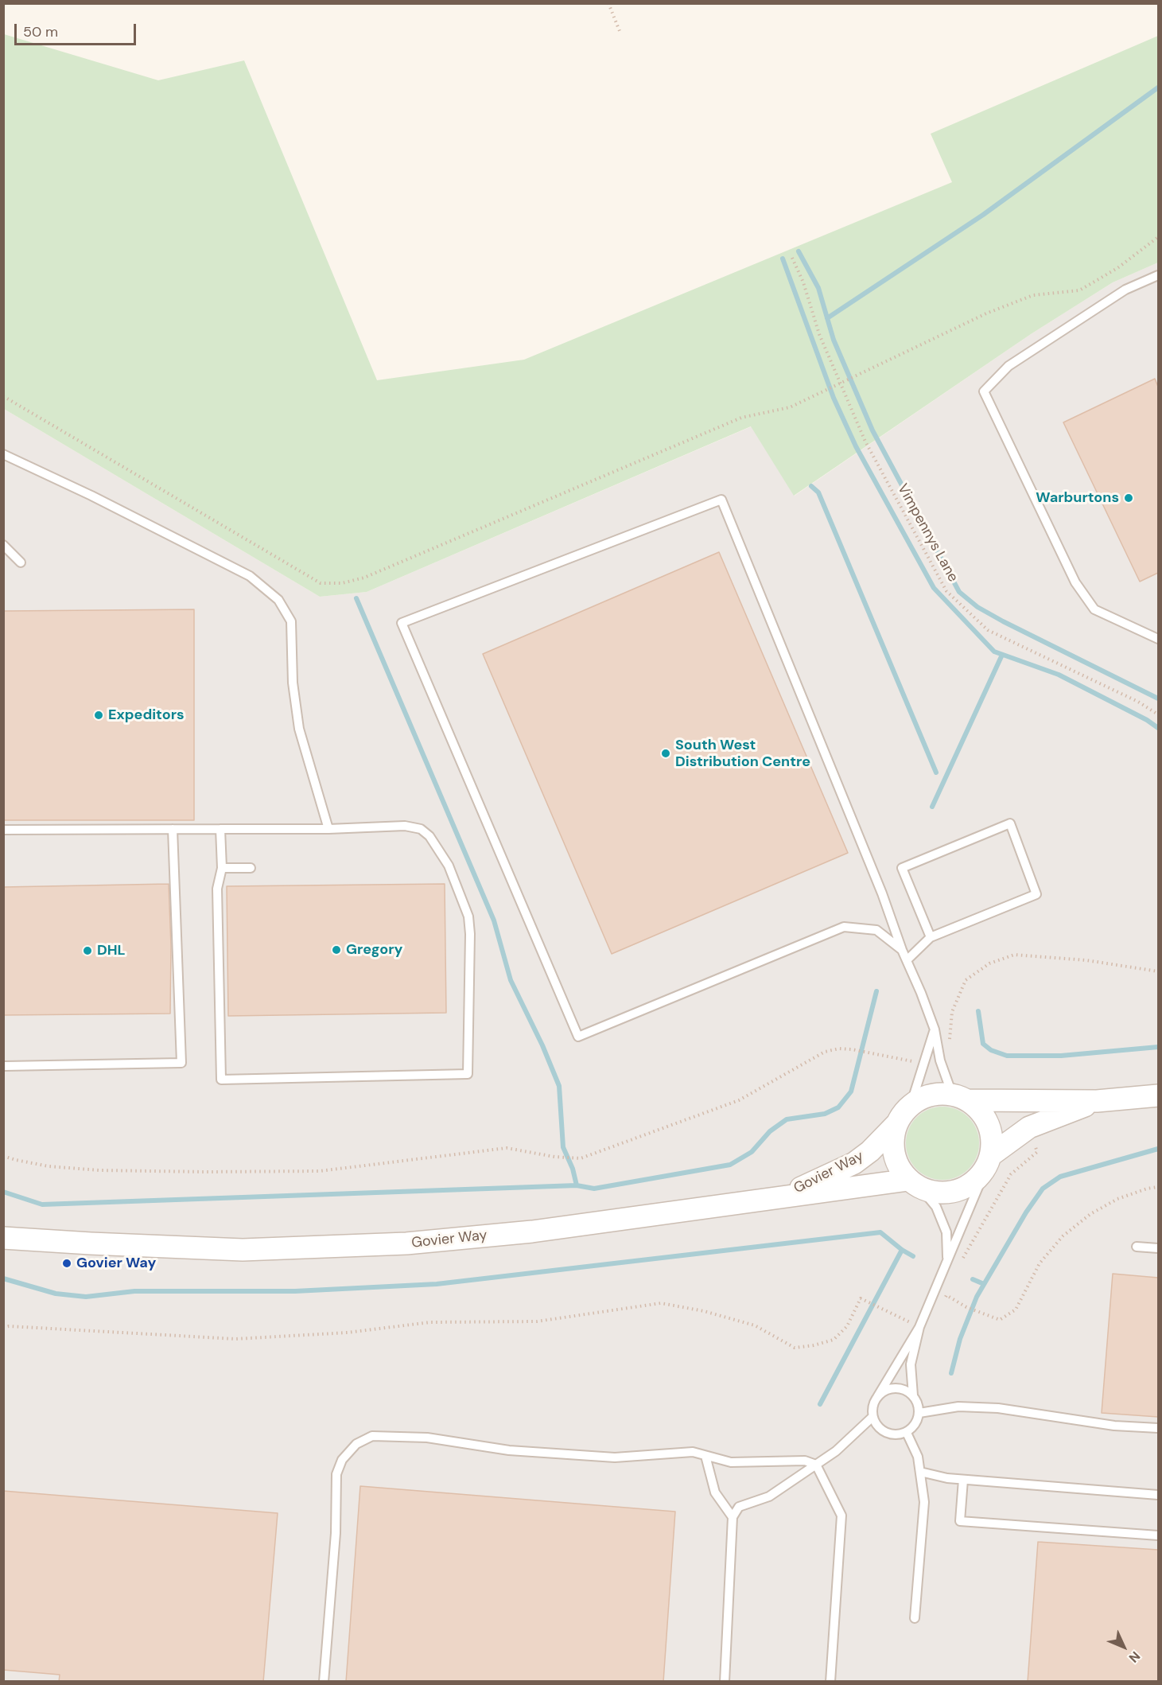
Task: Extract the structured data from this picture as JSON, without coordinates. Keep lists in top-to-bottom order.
{
  "streets": {
    "street": ["Govier Way"],
    "path": ["Vimpennys Lane"]
  },
  "places": [
    "Warburtons",
    "Expeditors",
    "South West Distribution Centre",
    "Gregory",
    "DHL",
    "Govier Way"
  ],
  "scale_bar": "50 m",
  "north": "bottom right"
}
